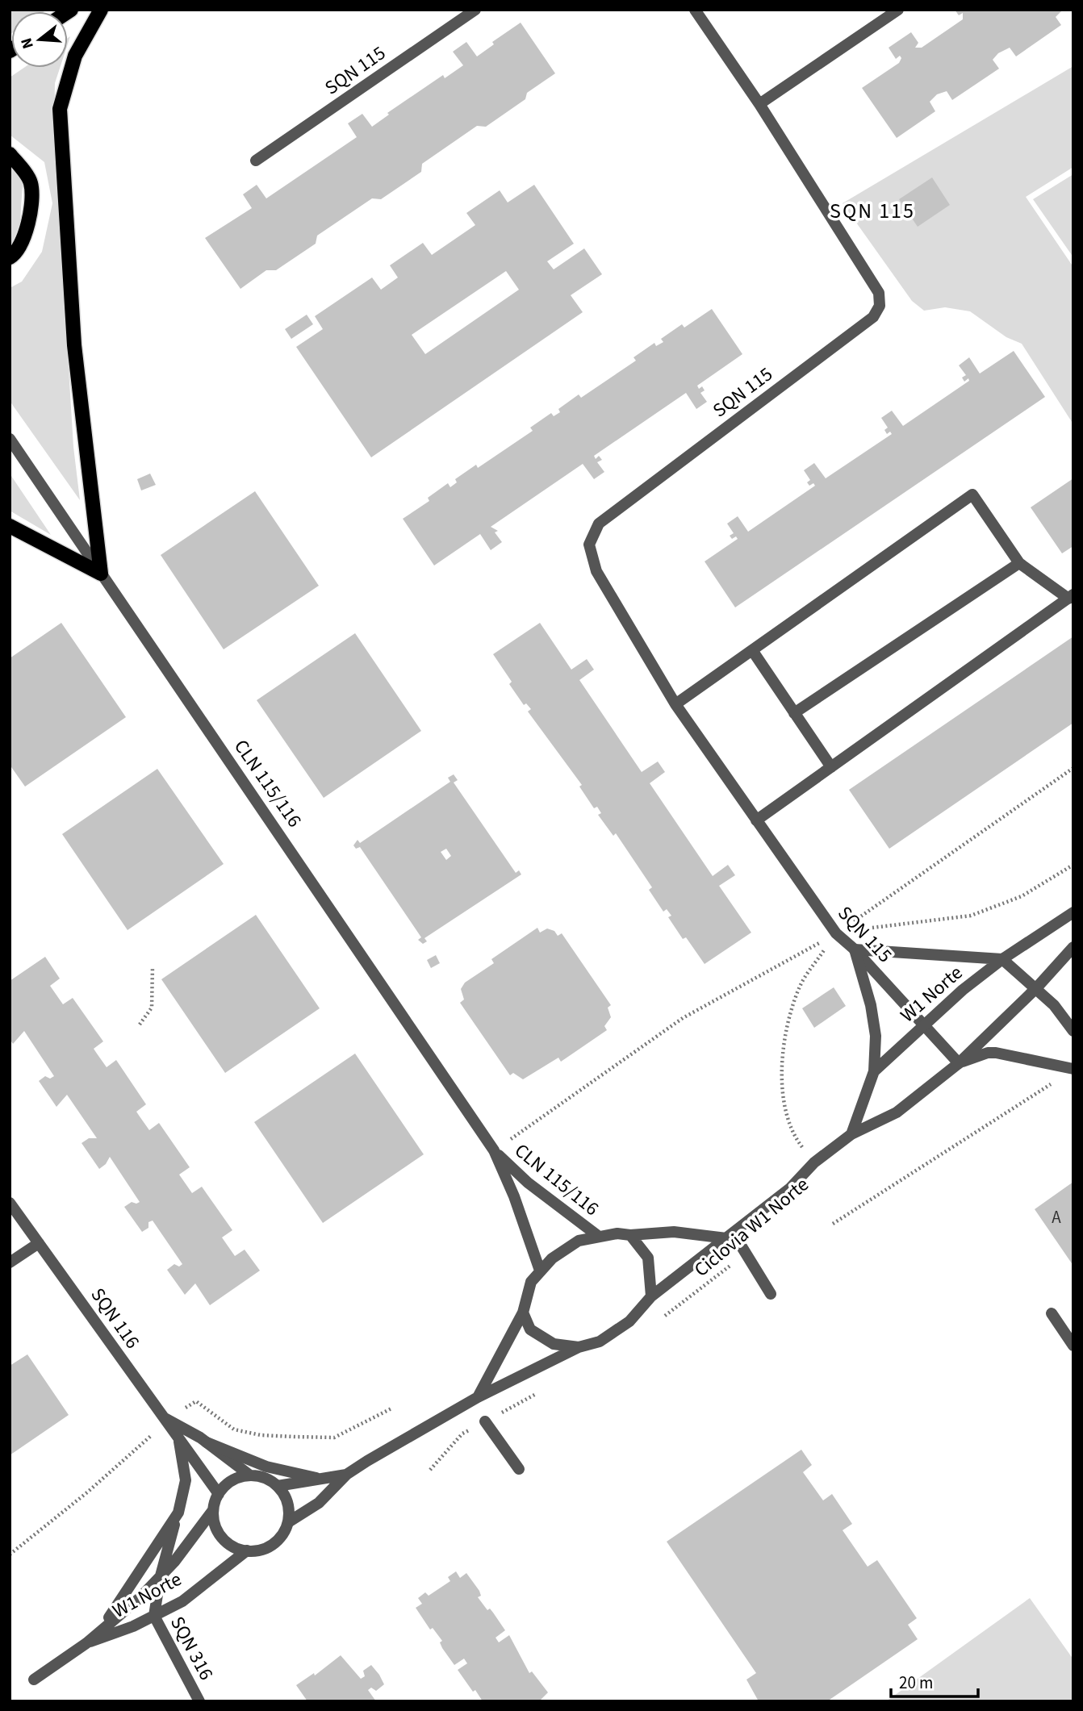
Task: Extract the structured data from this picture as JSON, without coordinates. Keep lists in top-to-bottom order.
{
  "streets": {
    "street": [
      "SQN 115",
      "CLN 115/116",
      "W1 Norte",
      "SQN 116",
      "SQN 316"
    ],
    "path": ["Ciclovia W1 Norte"]
  },
  "crossings": [
    ["SQN 115", "W1 Norte"],
    ["SQN 115", "Ciclovia W1 Norte"],
    ["W1 Norte", "SQN 116"],
    ["W1 Norte", "SQN 316"],
    ["SQN 116", "SQN 316"]
  ],
  "districts": ["SQN 115"],
  "house_numbers": ["A"],
  "scale_bar": "20 m",
  "north": "left"
}
